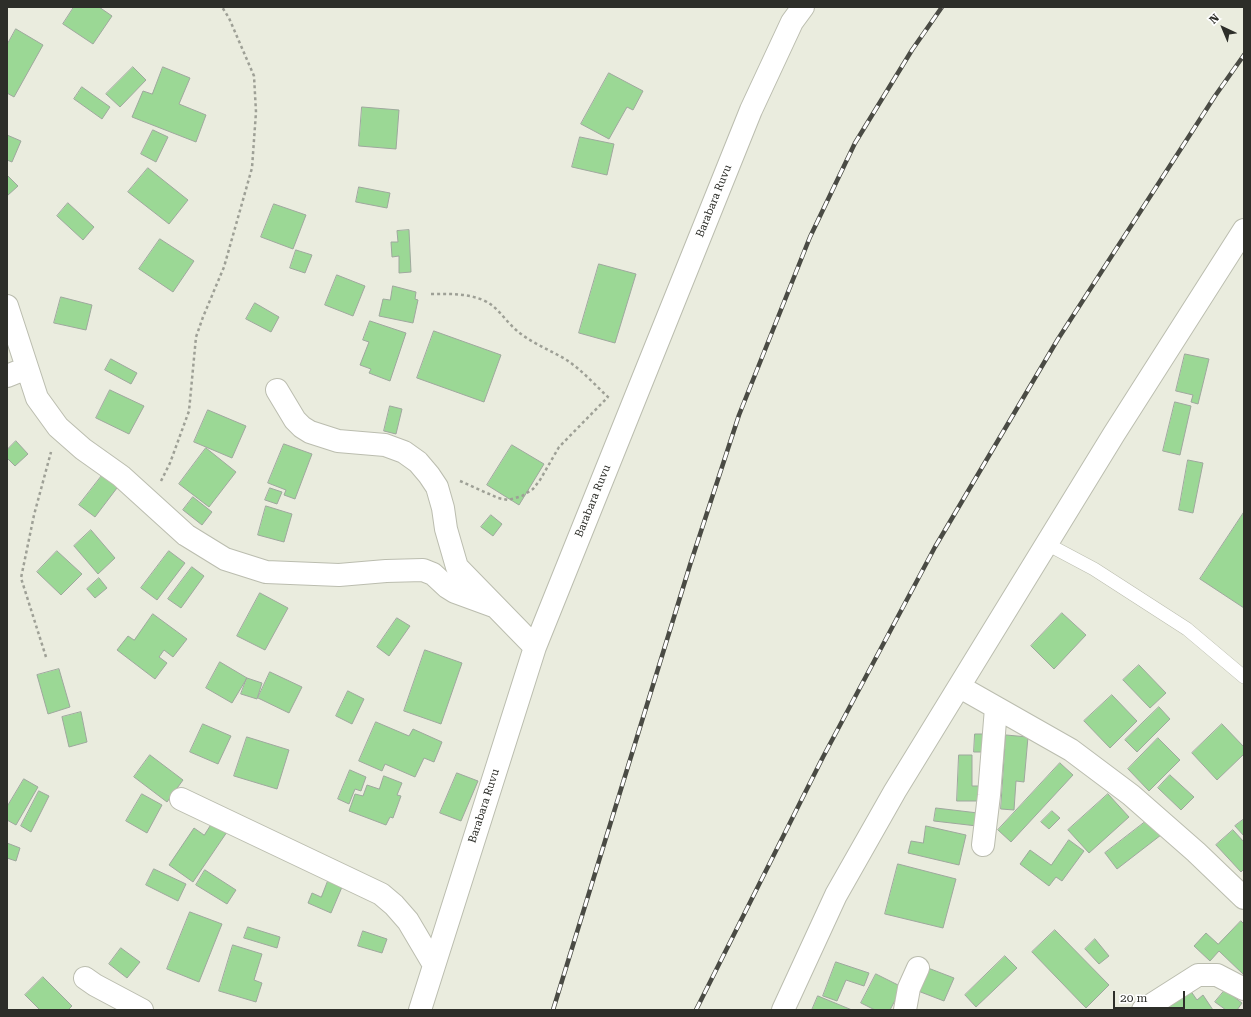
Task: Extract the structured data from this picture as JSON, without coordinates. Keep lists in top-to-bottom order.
{
  "streets": {
    "street": ["Barabara Ruvu"]
  },
  "scale_bar": "20 m",
  "north": "top left"
}
